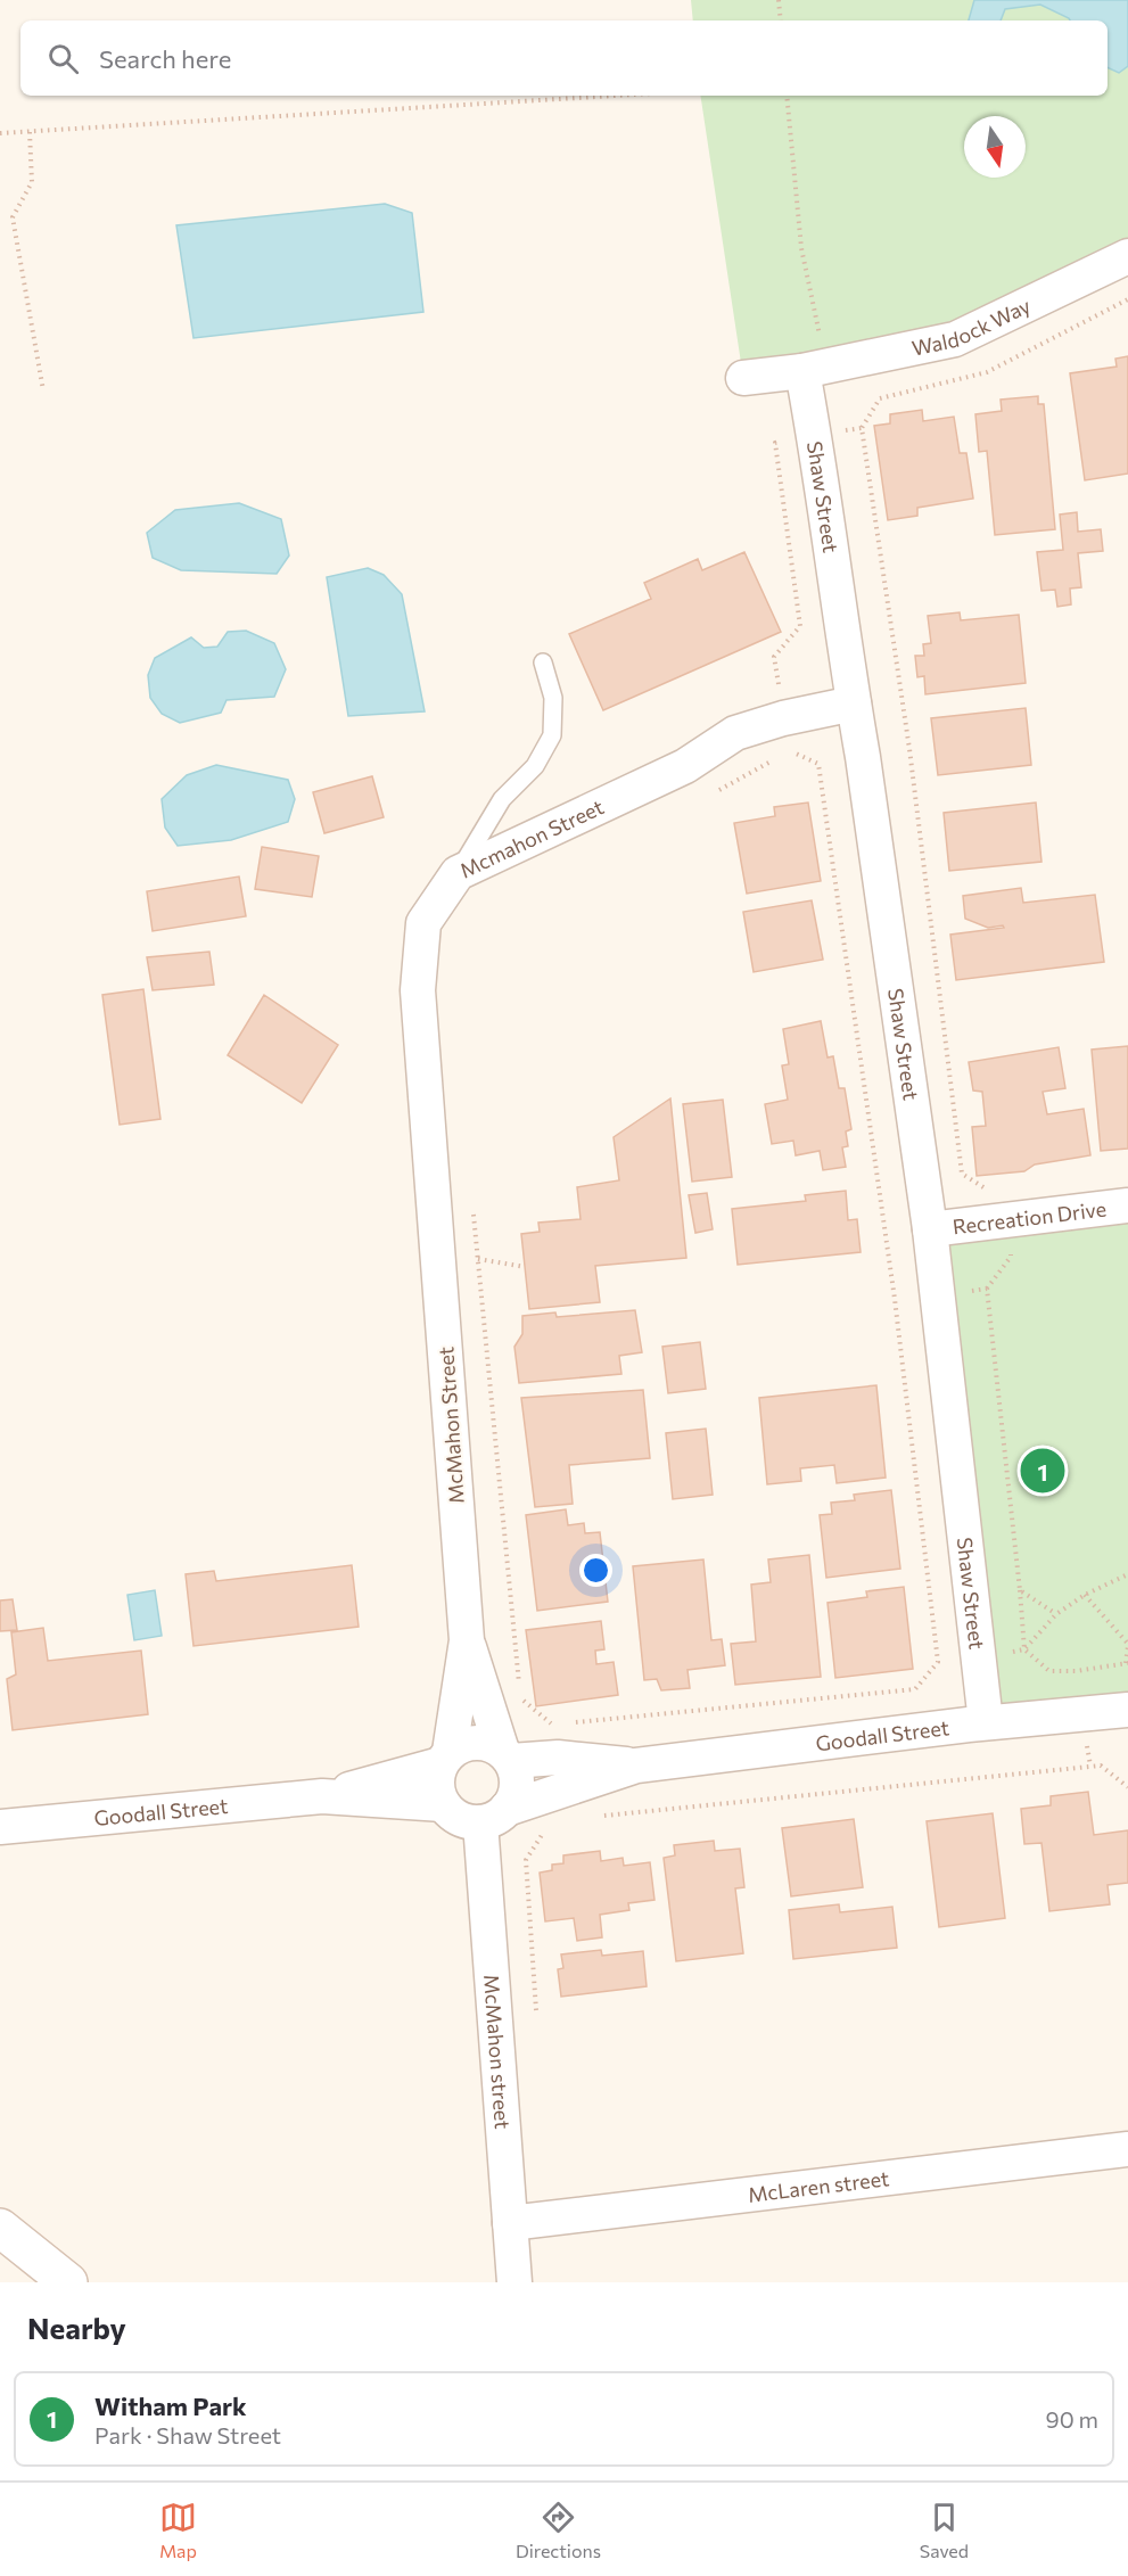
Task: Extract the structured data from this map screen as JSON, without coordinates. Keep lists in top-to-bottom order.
{
  "streets": {
    "street": [
      "Waldock Way",
      "Shaw Street",
      "Mcmahon Street",
      "Recreation Drive",
      "McMahon Street",
      "Goodall Street",
      "McMahon street",
      "McLaren street"
    ]
  },
  "crossings": [
    ["Waldock Way", "Shaw Street"],
    ["Shaw Street", "Mcmahon Street"],
    ["Shaw Street", "Recreation Drive"],
    ["Shaw Street", "Goodall Street"],
    ["Mcmahon Street", "McMahon Street"],
    ["Goodall Street", "McMahon street"],
    ["McMahon street", "McLaren street"]
  ],
  "north": "bottom",
  "page": {
    "search": "Search here",
    "pins": "1",
    "heading": "Nearby",
    "list": [
      {
        "mark": "1",
        "name": "Witham Park",
        "note": "Park · Shaw Street",
        "value": "90 m"
      }
    ],
    "nav": ["Map", "Directions", "Saved"]
  }
}
